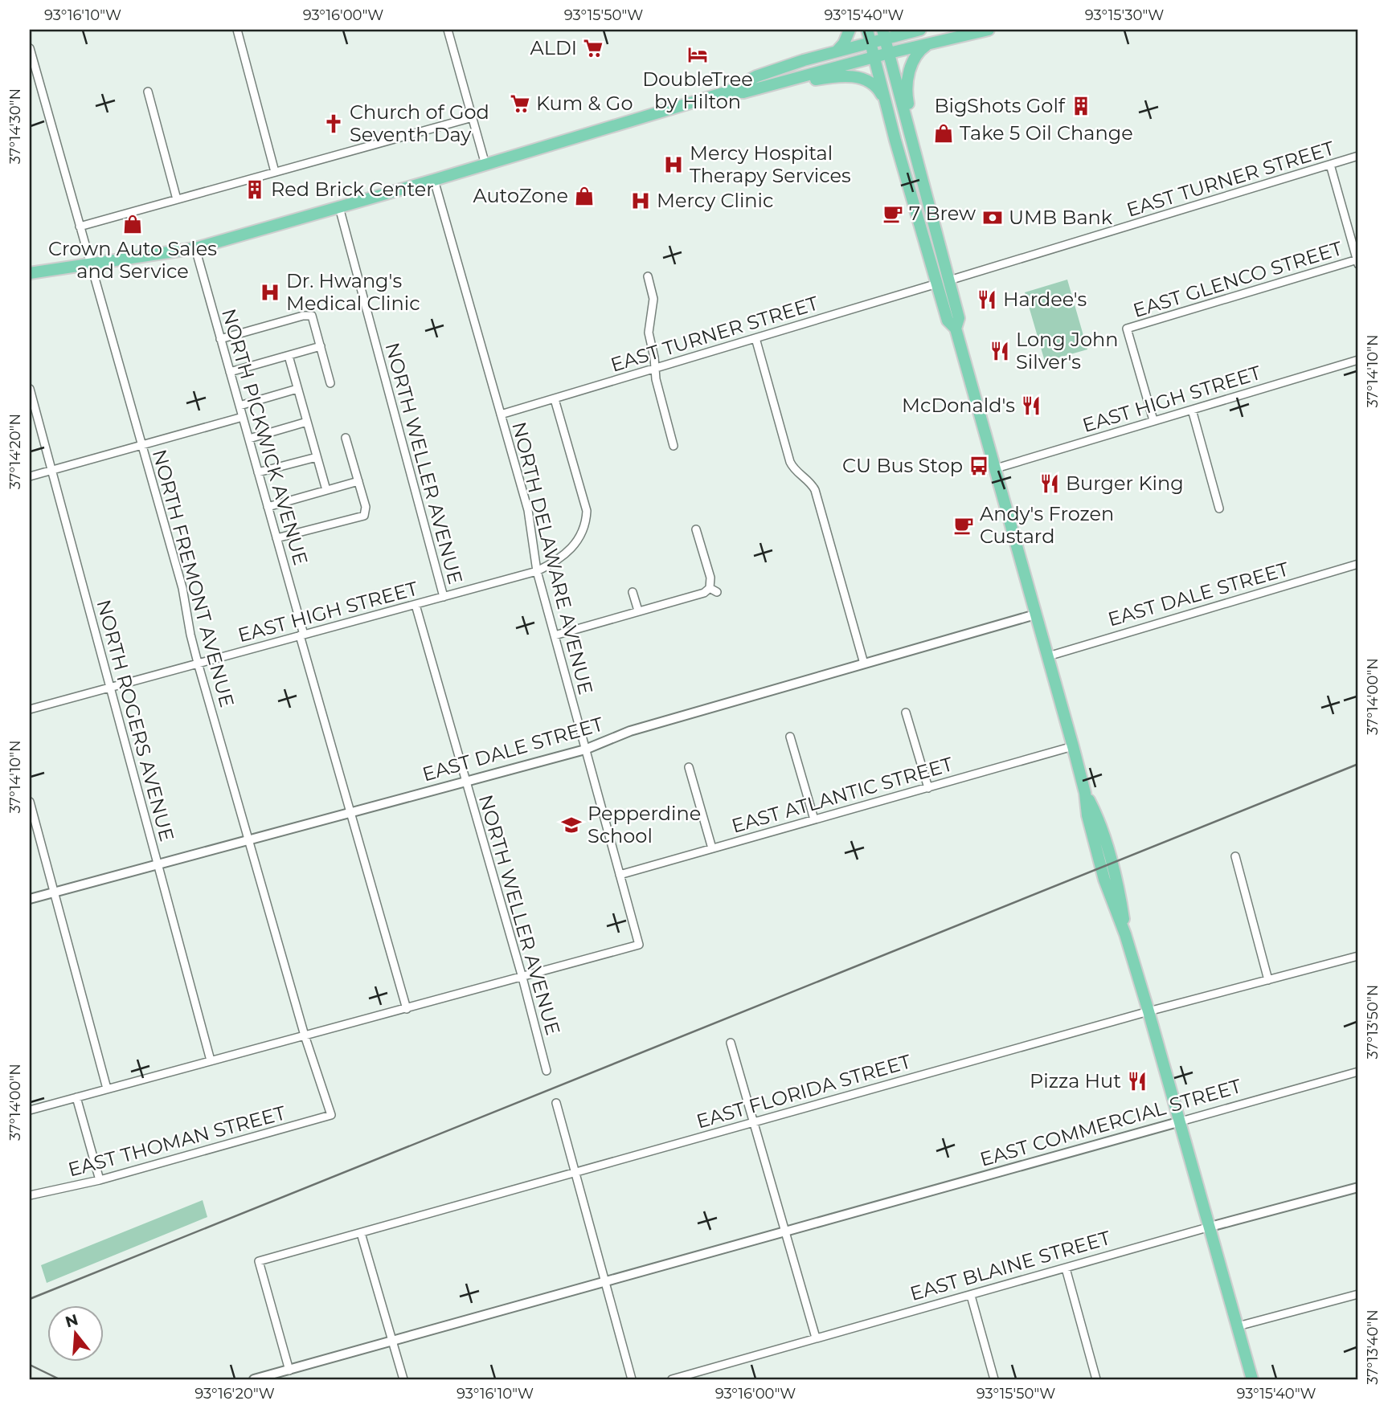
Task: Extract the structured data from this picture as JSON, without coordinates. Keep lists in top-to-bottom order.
{
  "streets": {
    "street": [
      "EAST TURNER STREET",
      "EAST GLENCO STREET",
      "EAST HIGH STREET",
      "NORTH PICKWICK AVENUE",
      "NORTH WELLER AVENUE",
      "NORTH DELAWARE AVENUE",
      "NORTH FREMONT AVENUE",
      "EAST DALE STREET",
      "NORTH ROGERS AVENUE",
      "EAST ATLANTIC STREET",
      "EAST FLORIDA STREET",
      "EAST COMMERCIAL STREET",
      "EAST THOMAN STREET",
      "EAST BLAINE STREET"
    ]
  },
  "crossings": [
    ["EAST TURNER STREET", "EAST HIGH STREET"],
    ["EAST TURNER STREET", "NORTH DELAWARE AVENUE"],
    ["EAST GLENCO STREET", "EAST HIGH STREET"],
    ["EAST HIGH STREET", "NORTH PICKWICK AVENUE"],
    ["EAST HIGH STREET", "NORTH WELLER AVENUE"],
    ["EAST HIGH STREET", "NORTH DELAWARE AVENUE"],
    ["EAST HIGH STREET", "NORTH FREMONT AVENUE"],
    ["EAST HIGH STREET", "NORTH ROGERS AVENUE"],
    ["NORTH PICKWICK AVENUE", "EAST DALE STREET"],
    ["NORTH WELLER AVENUE", "NORTH DELAWARE AVENUE"],
    ["NORTH WELLER AVENUE", "EAST DALE STREET"],
    ["NORTH DELAWARE AVENUE", "EAST DALE STREET"],
    ["NORTH DELAWARE AVENUE", "EAST ATLANTIC STREET"],
    ["NORTH FREMONT AVENUE", "EAST DALE STREET"],
    ["NORTH FREMONT AVENUE", "EAST THOMAN STREET"],
    ["EAST DALE STREET", "NORTH ROGERS AVENUE"],
    ["EAST FLORIDA STREET", "EAST COMMERCIAL STREET"]
  ],
  "places": {
    "supermarket": ["ALDI", "Kum & Go"],
    "hotel": ["DoubleTree by Hilton"],
    "building": ["BigShots Golf", "Red Brick Center"],
    "church": ["Church of God Seventh Day"],
    "shop": ["Take 5 Oil Change", "AutoZone", "Crown Auto Sales and Service"],
    "hospital": ["Mercy Hospital Therapy Services", "Mercy Clinic", "Dr. Hwang's Medical Clinic"],
    "cafe": ["7 Brew", "Andy's Frozen Custard"],
    "bank": ["UMB Bank"],
    "restaurant": [
      "Hardee's",
      "Long John Silver's",
      "McDonald's",
      "Burger King",
      "Pizza Hut"
    ],
    "bus stop": ["CU Bus Stop"],
    "school or university": ["Pepperdine School"]
  },
  "north": "top",
  "coordinates": [
    "93°16'10\"W",
    "93°16'00\"W",
    "93°15'50\"W",
    "93°15'40\"W",
    "93°15'30\"W",
    "37°14'30\"N",
    "37°14'10\"N",
    "37°14'20\"N",
    "37°14'00\"N",
    "37°13'50\"N",
    "37°13'40\"N",
    "93°16'20\"W"
  ]
}
